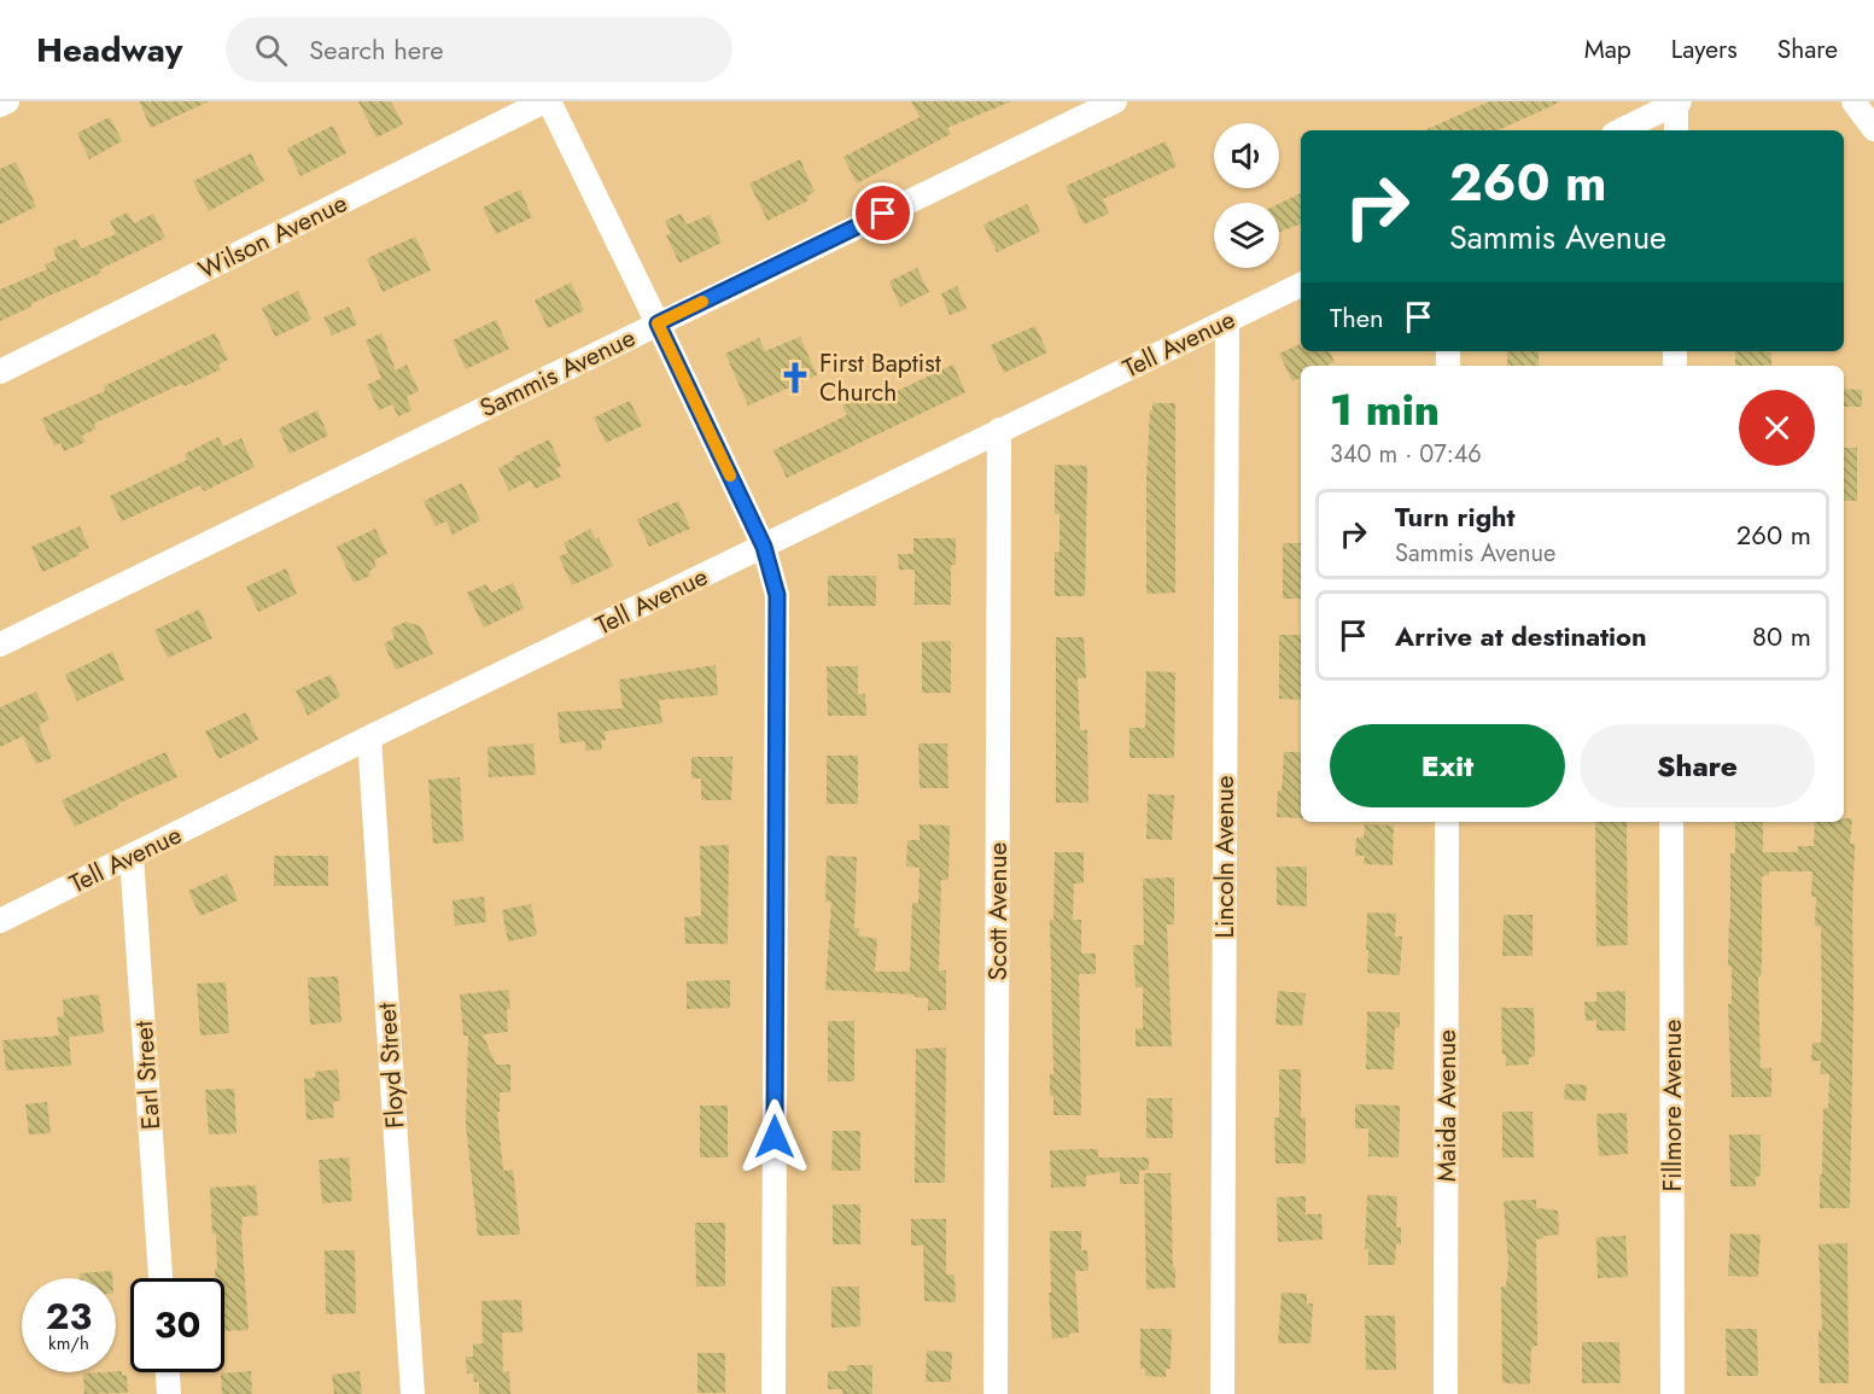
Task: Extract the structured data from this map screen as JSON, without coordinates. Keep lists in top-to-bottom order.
{
  "streets": {
    "street": [
      "Wilson Avenue",
      "Tell Avenue",
      "Sammis Avenue",
      "Lincoln Avenue",
      "Scott Avenue",
      "Floyd Street",
      "Earl Street",
      "Maida Avenue",
      "Fillmore Avenue"
    ]
  },
  "crossings": [
    ["Tell Avenue", "Lincoln Avenue"],
    ["Tell Avenue", "Scott Avenue"],
    ["Tell Avenue", "Floyd Street"],
    ["Tell Avenue", "Earl Street"]
  ],
  "places": {
    "church": ["First Baptist Church"]
  },
  "page": {
    "header": "Headway",
    "search": "Search here",
    "nav": ["Map", "Layers", "Share"],
    "turn": ["260 m", "Sammis Avenue"],
    "then": "Then",
    "heading": ["1 min", "340 m · 07:46"],
    "list": [
      {
        "name": "Turn right",
        "note": "Sammis Avenue",
        "value": "260 m"
      },
      {
        "name": "Arrive at destination",
        "value": "80 m"
      }
    ],
    "buttons": ["Exit", "Share"],
    "speed": "23 km/h",
    "limit": "30"
  }
}
